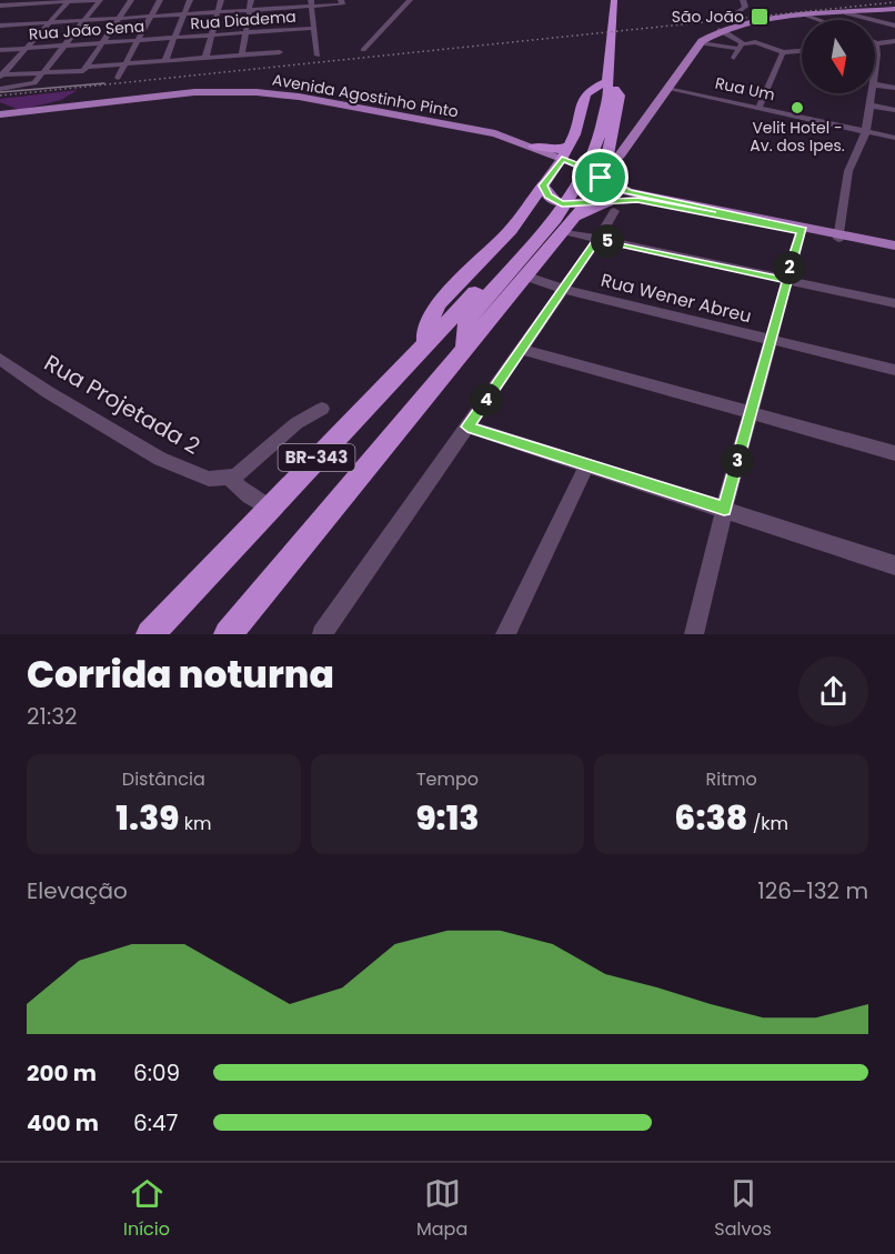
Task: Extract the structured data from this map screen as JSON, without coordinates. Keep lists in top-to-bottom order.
{
  "streets": {
    "highway": ["BR-343"],
    "main road": ["Avenida Agostinho Pinto"],
    "street": [
      "Rua Diadema",
      "Rua João Sena",
      "Rua Um",
      "Rua Wener Abreu",
      "Rua Projetada 2"
    ]
  },
  "crossings": [
    ["Rua Diadema", "Rua João Sena"],
    ["Avenida Agostinho Pinto", "BR-343"],
    ["Rua Wener Abreu", "BR-343"]
  ],
  "places": {
    "transit": ["São João"],
    "other": ["Velit Hotel - Av. dos Ipes."]
  },
  "north": "bottom",
  "page": {
    "pins": [
      "5",
      "2",
      "4",
      "3"
    ],
    "heading": ["Corrida noturna", "21:32"],
    "stats": [
      ["Distância", "1.39 km"],
      ["Tempo", "9:13"],
      ["Ritmo", "6:38 /km"]
    ],
    "chart": ["Elevação", "126–132 m"],
    "list": [
      {
        "name": "200 m",
        "note": "6:09"
      },
      {
        "name": "400 m",
        "note": "6:47"
      }
    ],
    "tabs": ["Início", "Mapa", "Salvos"]
  }
}
